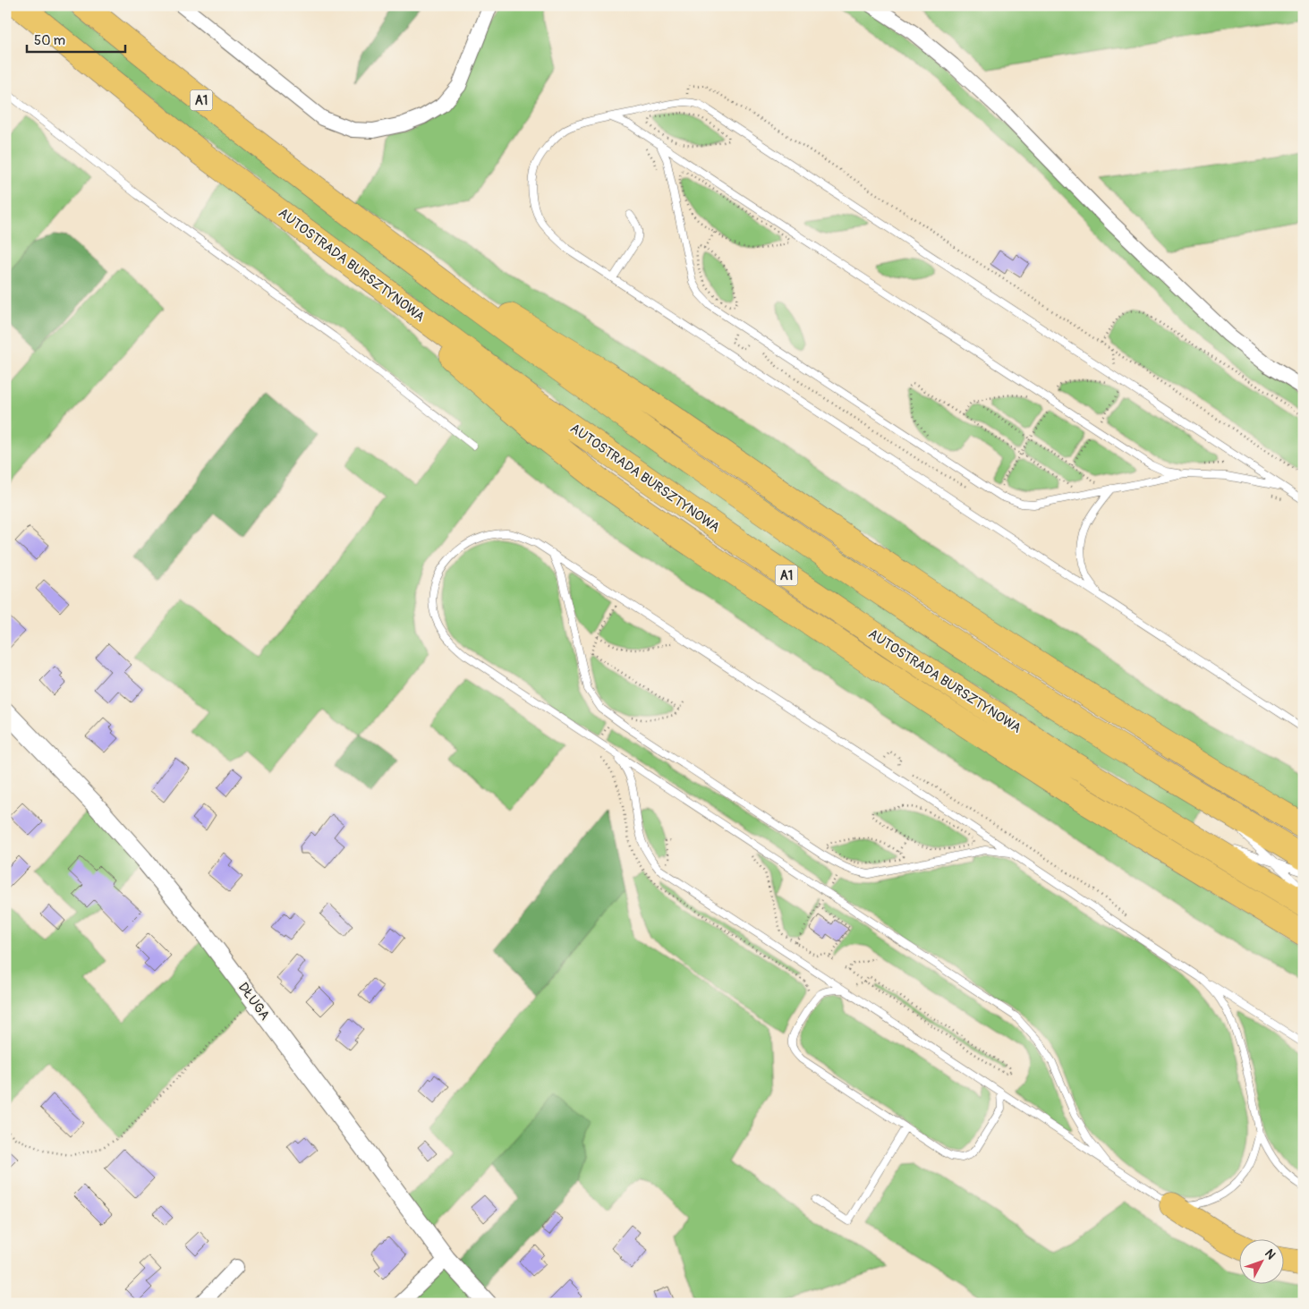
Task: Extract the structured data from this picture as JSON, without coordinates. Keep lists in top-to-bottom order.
{
  "streets": {
    "highway": ["A1", "AUTOSTRADA BURSZTYNOWA"],
    "street": ["DŁUGA"]
  },
  "scale_bar": "50 m",
  "north": "top right"
}
